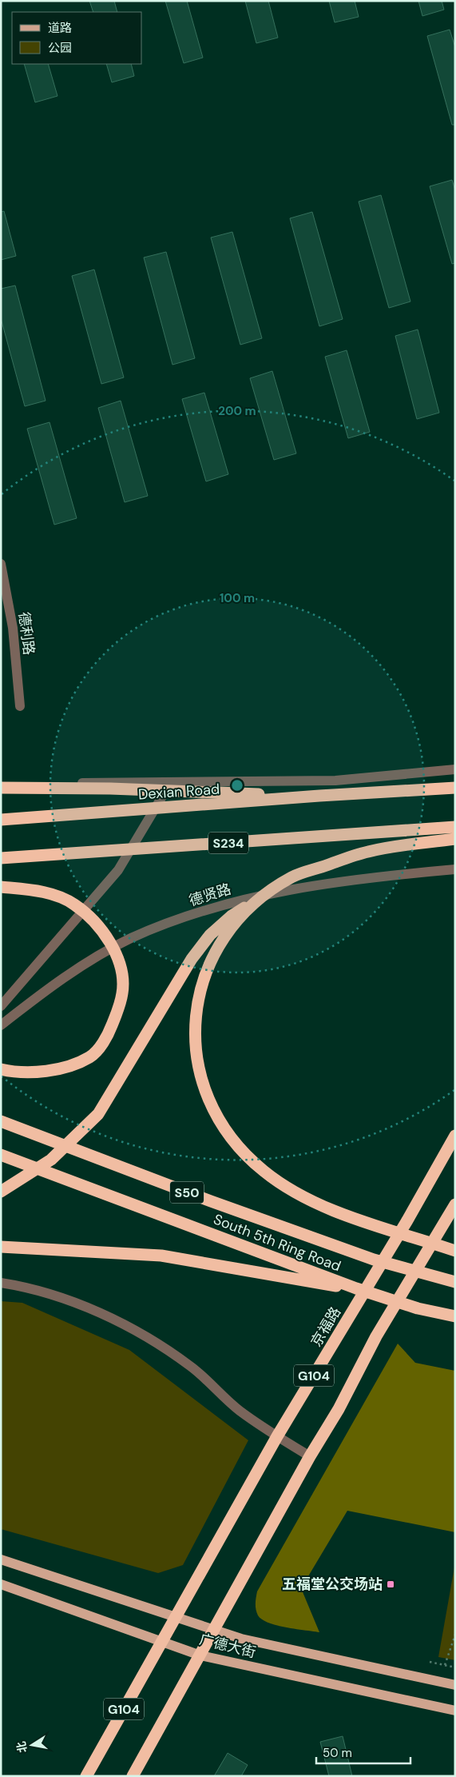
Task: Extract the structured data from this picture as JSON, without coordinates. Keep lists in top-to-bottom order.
{
  "streets": {
    "highway": [
      "Dexian Road",
      "S234",
      "S50",
      "South 5th Ring Road",
      "京福路",
      "G104"
    ],
    "main road": ["广德大街"],
    "street": ["德利路", "德贤路"]
  },
  "crossings": [
    ["京福路", "G104"],
    ["京福路", "广德大街"],
    ["G104", "广德大街"]
  ],
  "places": {
    "transit": ["五福堂公交场站"]
  },
  "legend": ["道路", "公园"],
  "scale_bar": "50 m",
  "north": "left",
  "rings": ["200 m", "100 m"]
}
